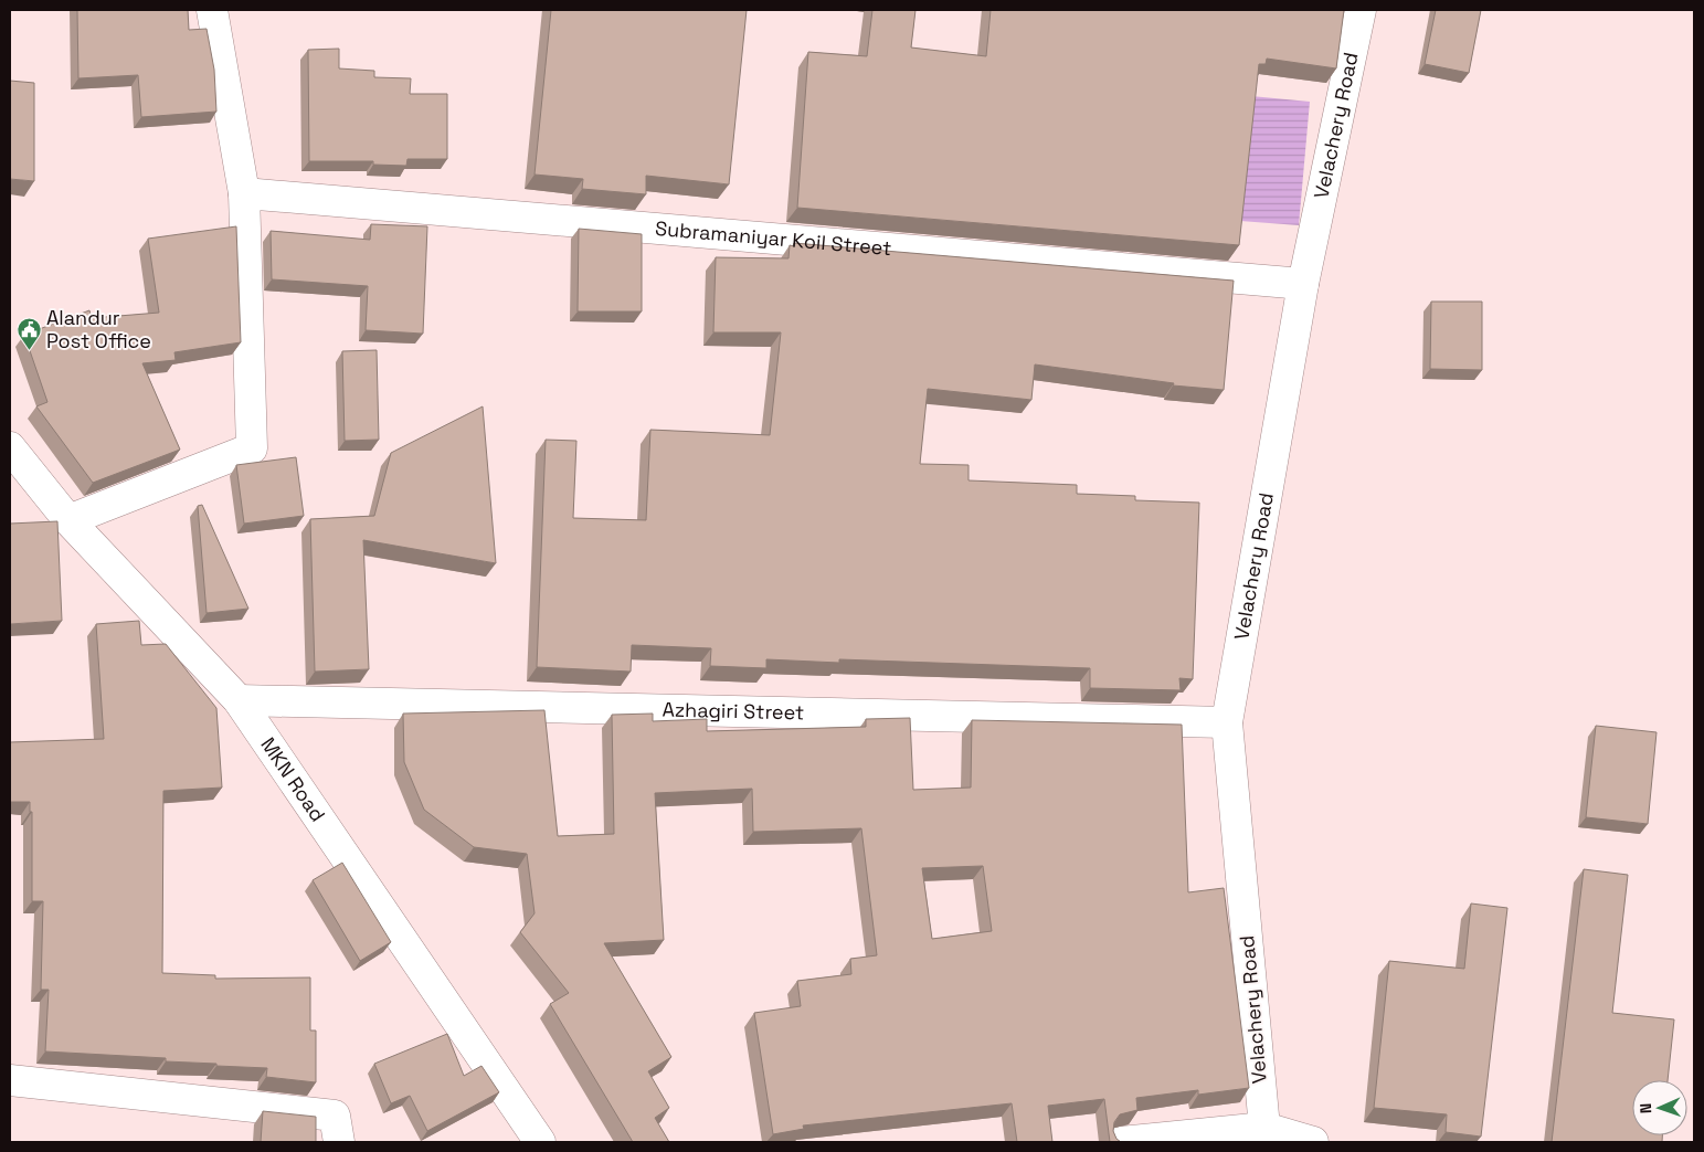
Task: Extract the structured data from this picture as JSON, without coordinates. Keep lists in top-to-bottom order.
{
  "streets": {
    "street": [
      "Velachery Road",
      "Subramaniyar Koil Street",
      "Azhagiri Street",
      "MKN Road"
    ]
  },
  "crossings": [
    ["Velachery Road", "Subramaniyar Koil Street"],
    ["Velachery Road", "Azhagiri Street"],
    ["Azhagiri Street", "MKN Road"]
  ],
  "places": {
    "public building": ["Alandur Post Office"]
  },
  "north": "left"
}
